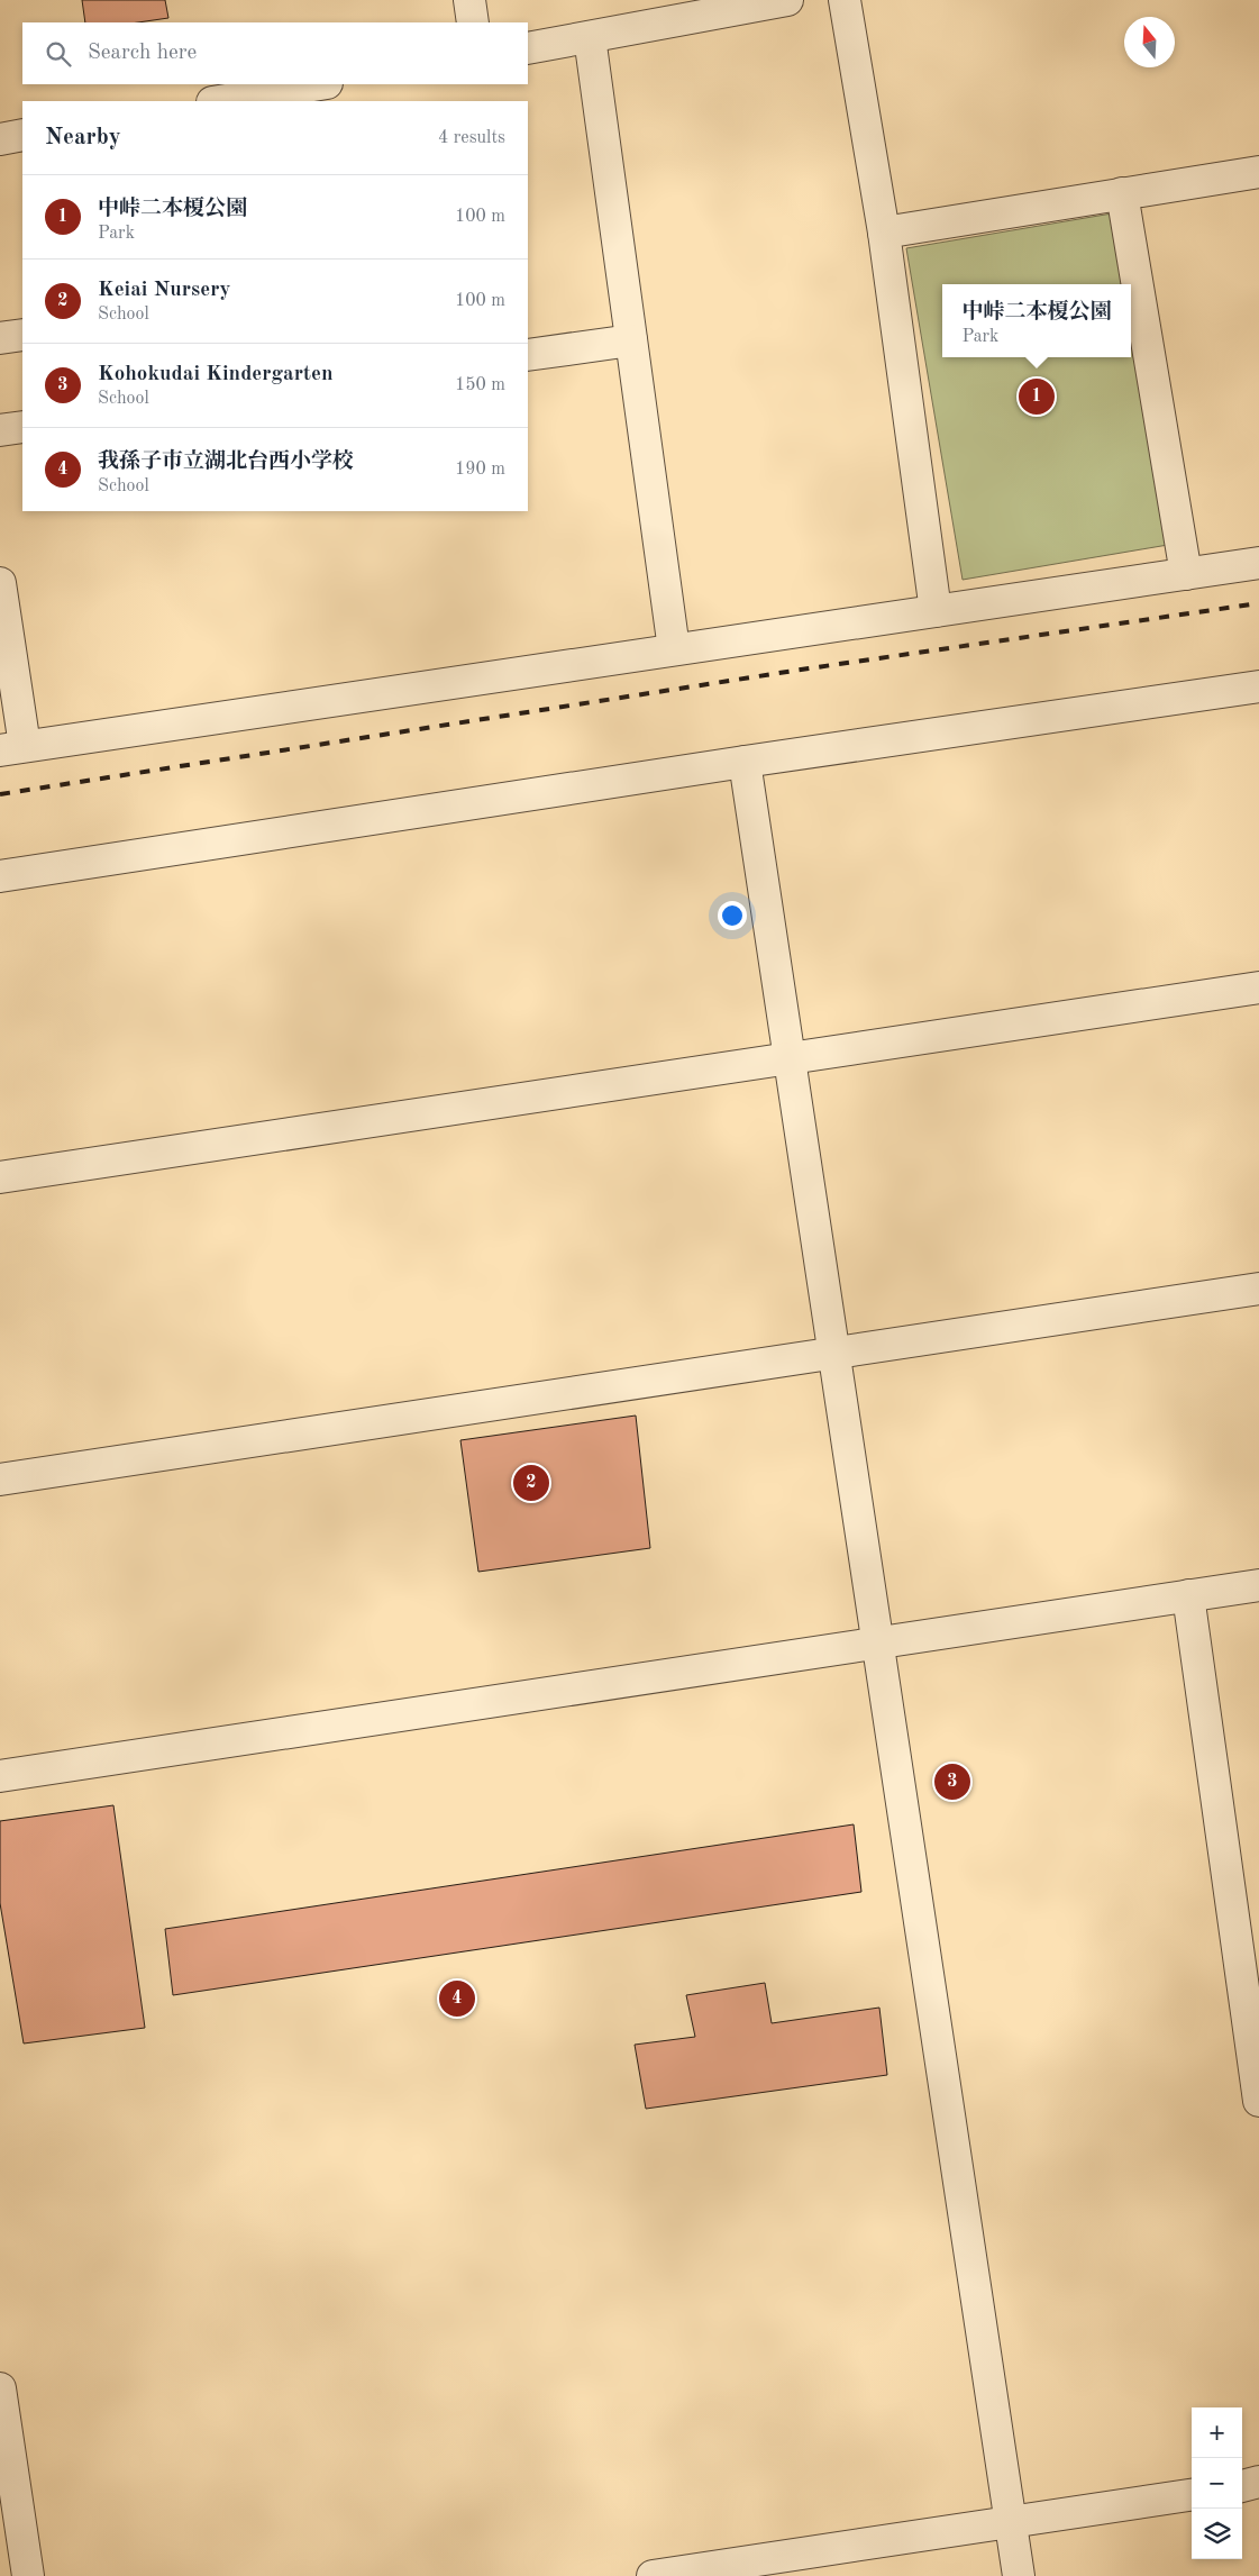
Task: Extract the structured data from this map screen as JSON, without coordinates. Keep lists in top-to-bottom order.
{
  "north": "top",
  "page": {
    "search": "Search here",
    "heading": ["Nearby", "4 results"],
    "list": [
      {
        "mark": "1",
        "name": "中峠二本榎公園",
        "note": "Park",
        "value": "100 m"
      },
      {
        "mark": "2",
        "name": "Keiai Nursery",
        "note": "School",
        "value": "100 m"
      },
      {
        "mark": "3",
        "name": "Kohokudai Kindergarten",
        "note": "School",
        "value": "150 m"
      },
      {
        "mark": "4",
        "name": "我孫子市立湖北台西小学校",
        "note": "School",
        "value": "190 m"
      }
    ],
    "popup": ["中峠二本榎公園", "Park"],
    "pins": [
      "1",
      "2",
      "3",
      "4"
    ],
    "map_buttons": ["+", "−"]
  }
}
